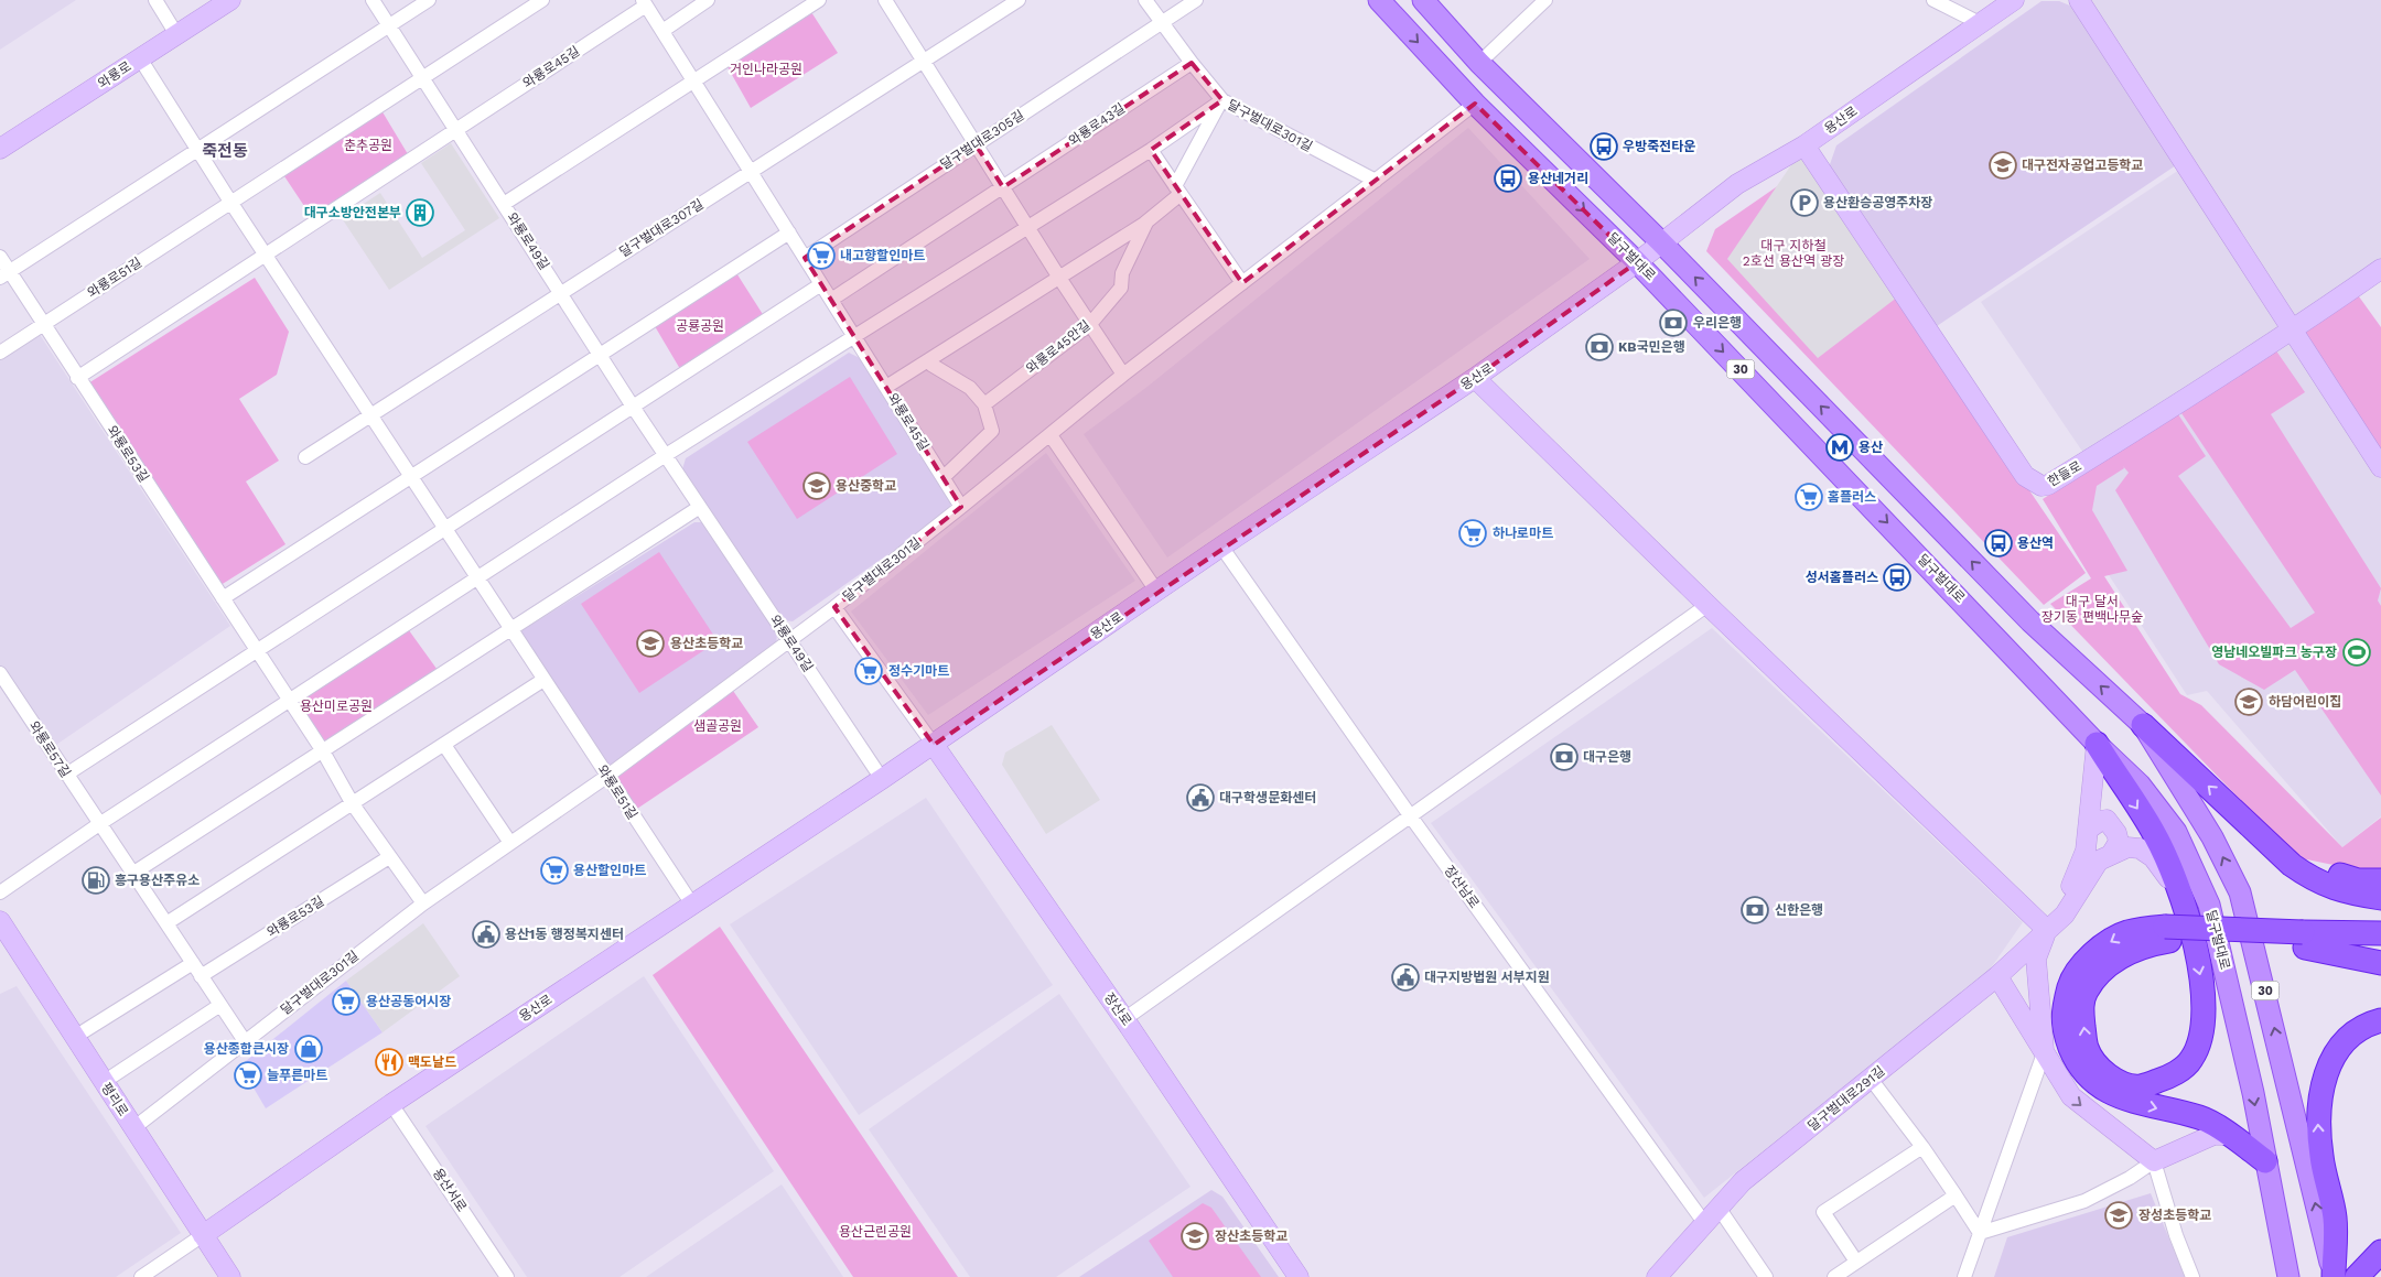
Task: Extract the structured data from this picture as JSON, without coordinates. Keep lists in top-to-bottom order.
{
  "streets": {
    "main road": ["달구벌대로", "30"],
    "street": [
      "와룡로45길",
      "와룡로",
      "용산로",
      "와룡로43길",
      "달구벌대로301길",
      "달구벌대로305길",
      "달구벌대로307길",
      "와룡로49길",
      "와룡로51길",
      "와룡로45안길",
      "와룡로53길",
      "한들로",
      "와룡로57길",
      "장산남로",
      "장산로",
      "달구벌대로291길",
      "평리로",
      "용산서로"
    ]
  },
  "crossings": [
    ["와룡로45길", "와룡로43길"],
    ["와룡로45길", "달구벌대로301길"],
    ["와룡로45길", "달구벌대로305길"],
    ["와룡로45길", "달구벌대로307길"],
    ["와룡로45길", "와룡로49길"],
    ["와룡로", "와룡로51길"],
    ["용산로", "와룡로49길"],
    ["용산로", "달구벌대로"],
    ["용산로", "와룡로51길"],
    ["용산로", "30"],
    ["용산로", "한들로"],
    ["용산로", "장산남로"],
    ["용산로", "장산로"],
    ["용산로", "평리로"],
    ["용산로", "용산서로"],
    ["와룡로43길", "달구벌대로301길"],
    ["달구벌대로301길", "달구벌대로305길"],
    ["달구벌대로301길", "와룡로49길"],
    ["달구벌대로301길", "달구벌대로"],
    ["달구벌대로301길", "와룡로51길"],
    ["달구벌대로301길", "와룡로53길"],
    ["달구벌대로301길", "와룡로57길"],
    ["달구벌대로301길", "평리로"],
    ["달구벌대로307길", "와룡로49길"],
    ["달구벌대로307길", "와룡로51길"],
    ["와룡로51길", "와룡로53길"],
    ["와룡로53길", "와룡로57길"],
    ["장산남로", "달구벌대로291길"]
  ],
  "districts": ["죽전동"],
  "parks": [
    "거인나라공원",
    "춘추공원",
    "대구 지하철 2호선 용산역 광장",
    "공룡공원",
    "대구 달서 장기동 편백나무숲",
    "용산미로공원",
    "샘골공원",
    "용산근린공원"
  ],
  "places": {
    "bus stop": [
      "우방죽전타운",
      "용산네거리",
      "용산역",
      "성서홈플러스"
    ],
    "school or university": [
      "대구전자공업고등학교",
      "용산중학교",
      "용산초등학교",
      "하담어린이집",
      "장성초등학교",
      "장산초등학교"
    ],
    "parking": ["용산환승공영주차장"],
    "building": ["대구소방안전본부"],
    "supermarket": [
      "내고향할인마트",
      "홈플러스",
      "하나로마트",
      "정수기마트",
      "용산할인마트",
      "용산공동어시장",
      "늘푸른마트"
    ],
    "bank": [
      "우리은행",
      "KB국민은행",
      "대구은행",
      "신한은행"
    ],
    "metro station": ["용산"],
    "sports": ["영남네오빌파크 농구장"],
    "public building": ["대구학생문화센터", "용산1동 행정복지센터", "대구지방법원 서부지원"],
    "fuel station": ["흥구용산주유소"],
    "shop": ["용산종합큰시장"],
    "restaurant": ["맥도날드"]
  }
}
